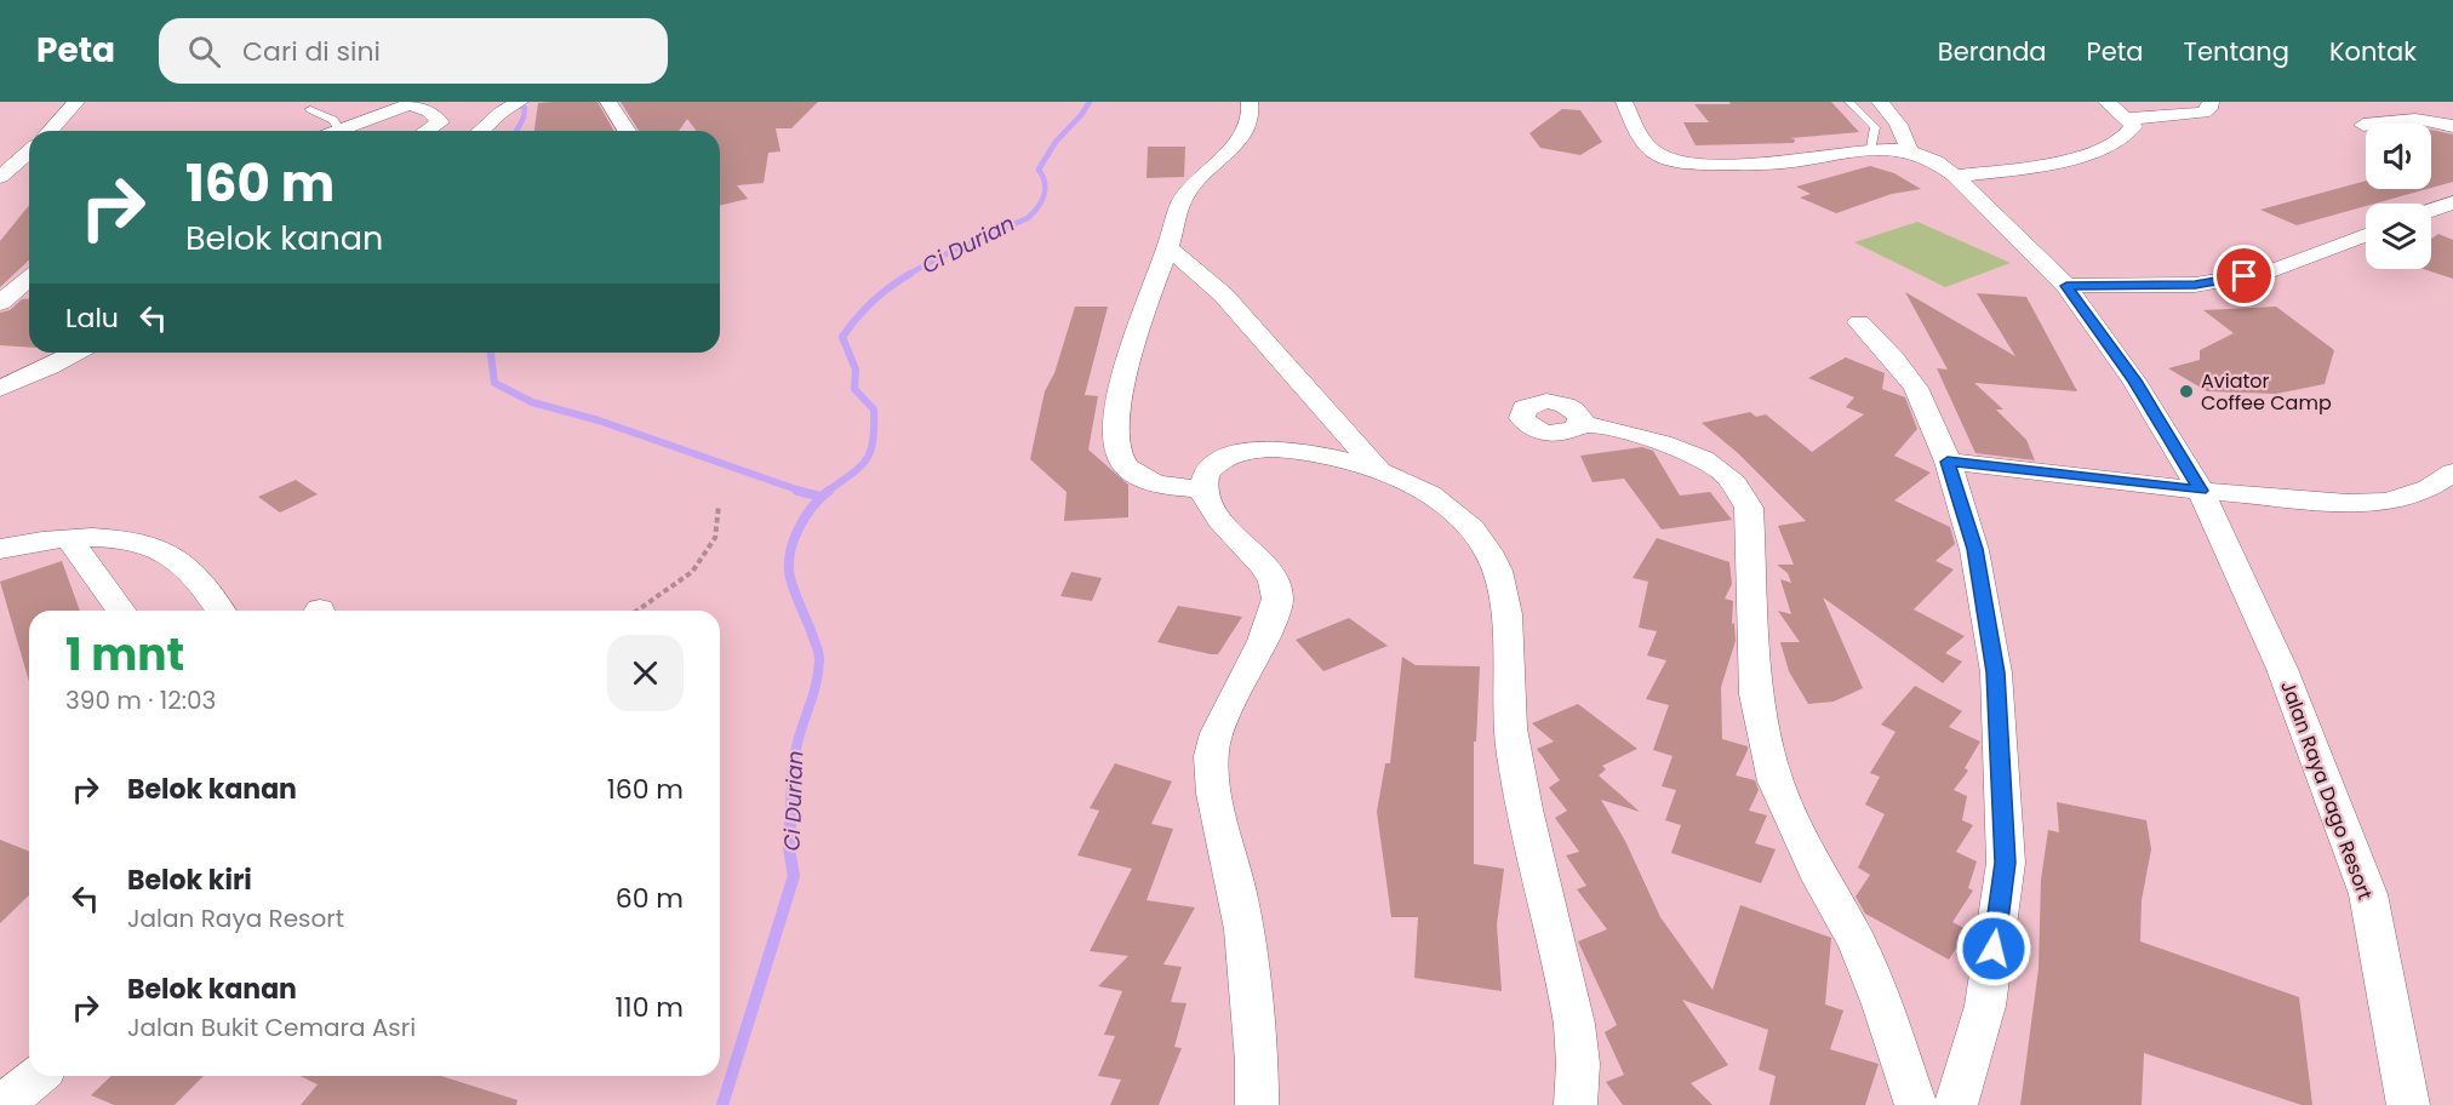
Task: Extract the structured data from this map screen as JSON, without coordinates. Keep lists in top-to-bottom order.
{
  "streets": {
    "street": ["Jalan Raya Dago Resort"]
  },
  "water": ["Ci Durian"],
  "places": ["Aviator Coffee Camp"],
  "page": {
    "header": "Peta",
    "search": "Cari di sini",
    "nav": [
      "Beranda",
      "Peta",
      "Tentang",
      "Kontak"
    ],
    "turn": ["160 m", "Belok kanan"],
    "then": "Lalu",
    "heading": ["1 mnt", "390 m · 12:03"],
    "list": [
      {
        "name": "Belok kanan",
        "value": "160 m"
      },
      {
        "name": "Belok kiri",
        "note": "Jalan Raya Resort",
        "value": "60 m"
      },
      {
        "name": "Belok kanan",
        "note": "Jalan Bukit Cemara Asri",
        "value": "110 m"
      }
    ]
  }
}
